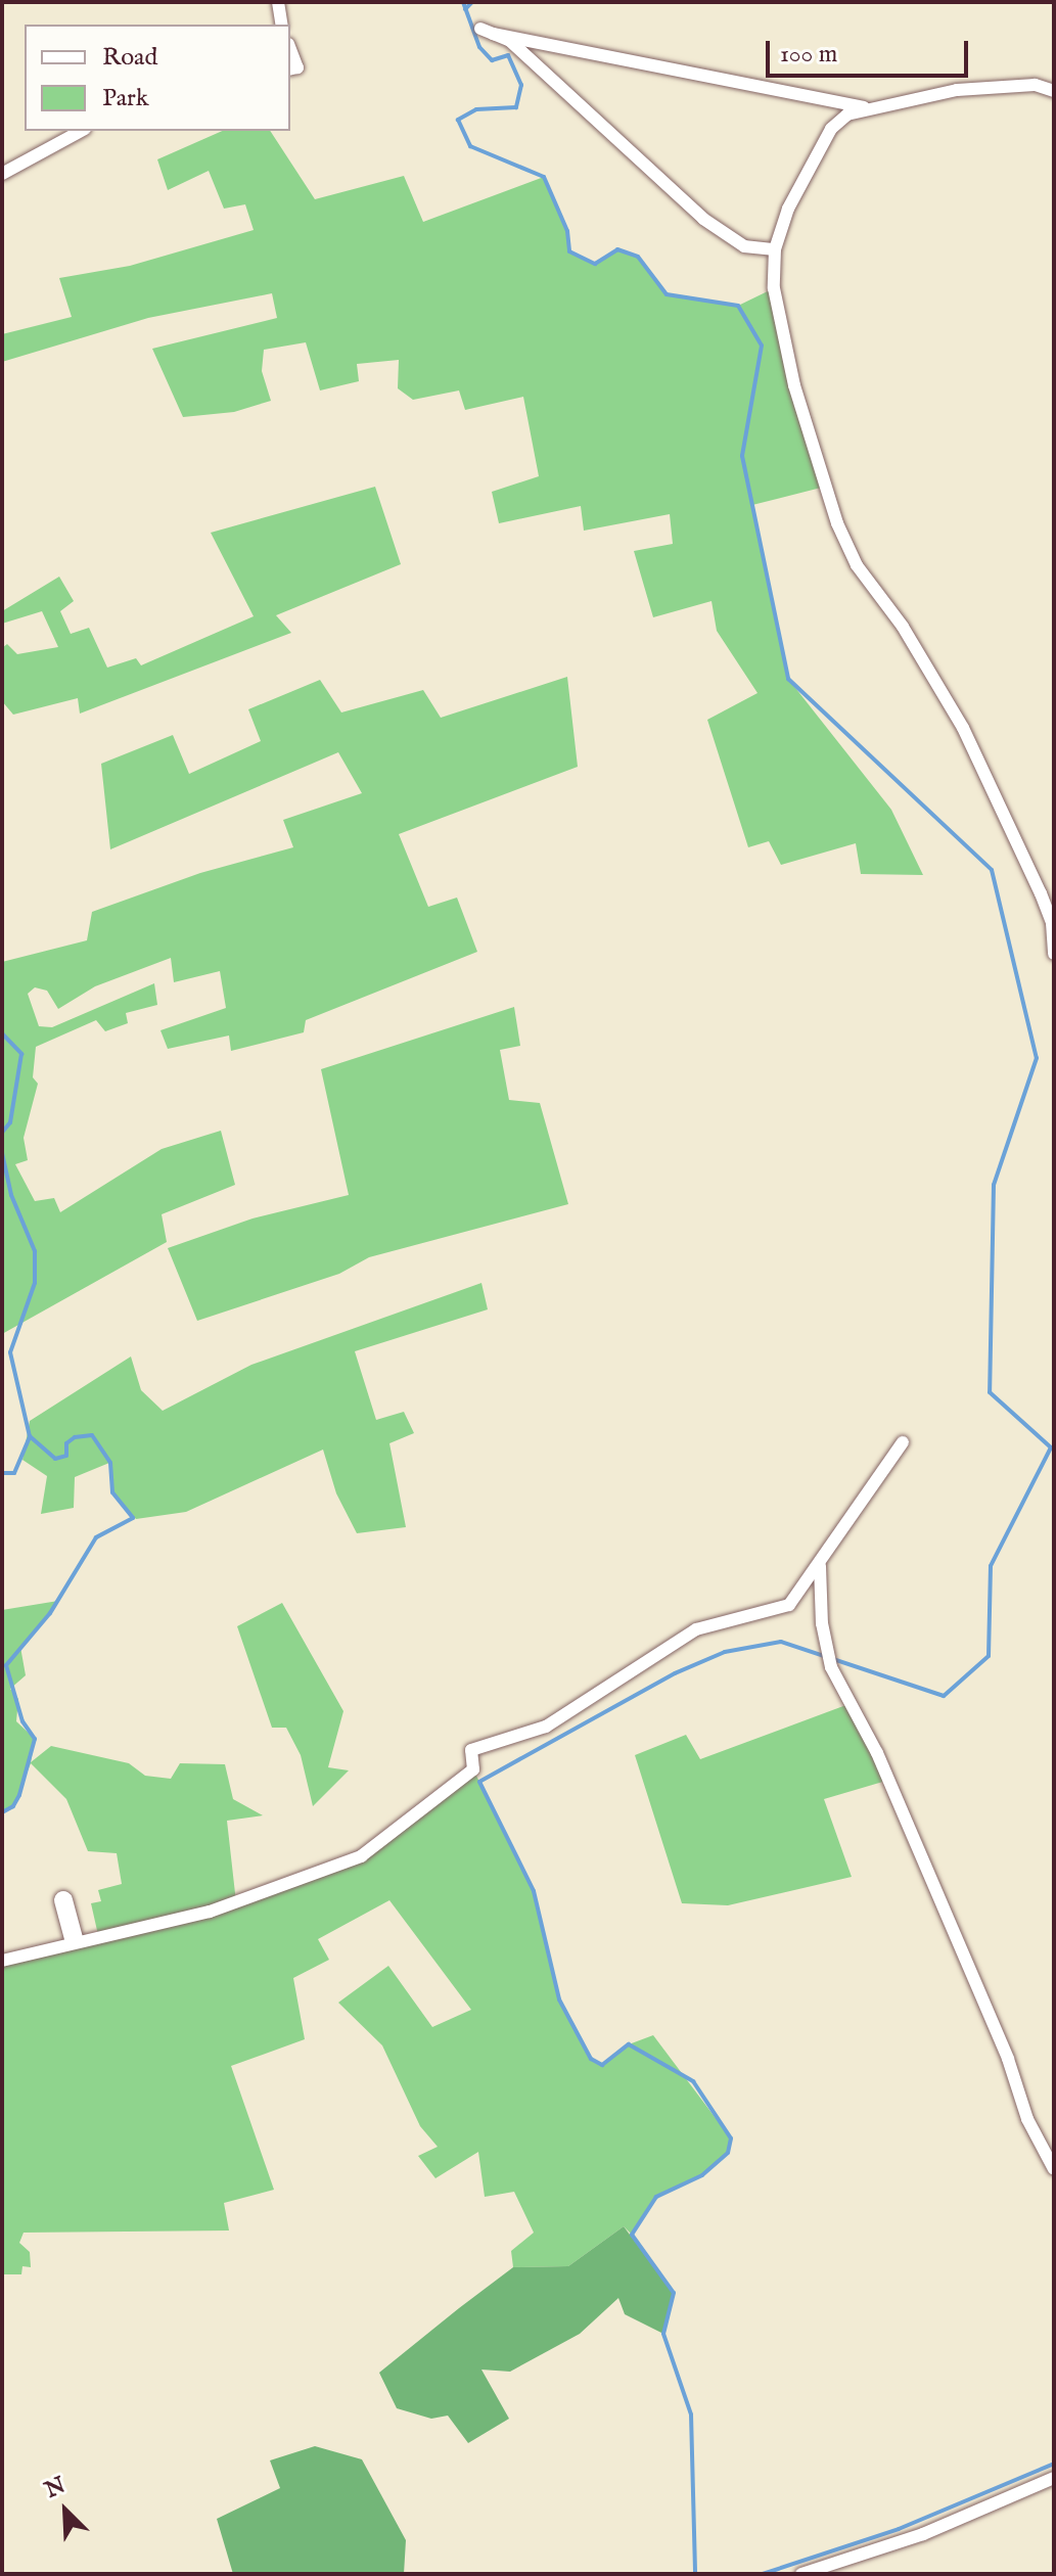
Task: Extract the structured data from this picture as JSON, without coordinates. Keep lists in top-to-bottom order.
{
  "legend": ["Road", "Park"],
  "scale_bar": "100 m",
  "north": "top left"
}
